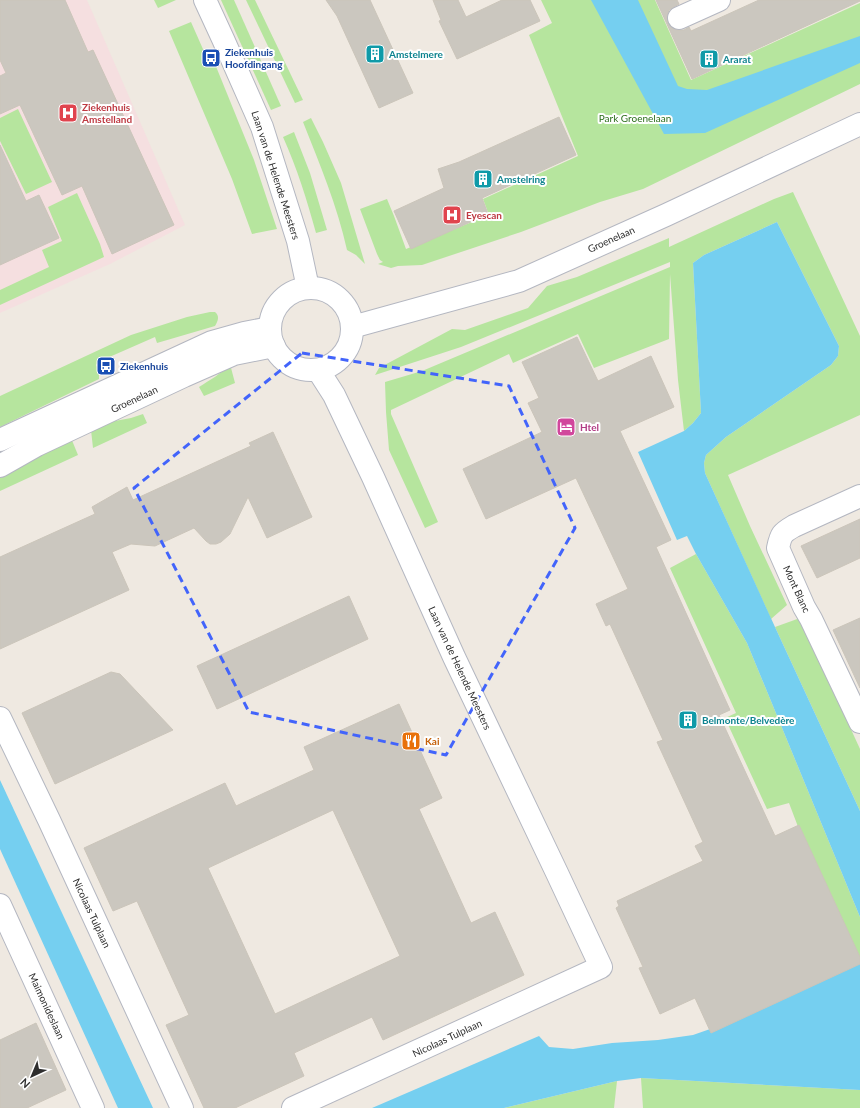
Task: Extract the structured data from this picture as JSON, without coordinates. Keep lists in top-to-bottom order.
{
  "streets": {
    "street": [
      "Laan van de Helende Meesters",
      "Groenelaan",
      "Mont Blanc",
      "Nicolaas Tulplaan",
      "Maimonideslaan"
    ]
  },
  "crossings": [
    ["Laan van de Helende Meesters", "Groenelaan"],
    ["Laan van de Helende Meesters", "Nicolaas Tulplaan"]
  ],
  "parks": ["Park Groenelaan"],
  "places": {
    "building": [
      "Amstelmere",
      "Ararat",
      "Amstelring",
      "Belmonte/Belvedère"
    ],
    "bus stop": ["Ziekenhuis Hoofdingang", "Ziekenhuis"],
    "hospital": ["Ziekenhuis Amstelland", "Eyescan"],
    "hotel": ["Htel"],
    "restaurant": ["Kai"]
  },
  "north": "bottom left"
}
